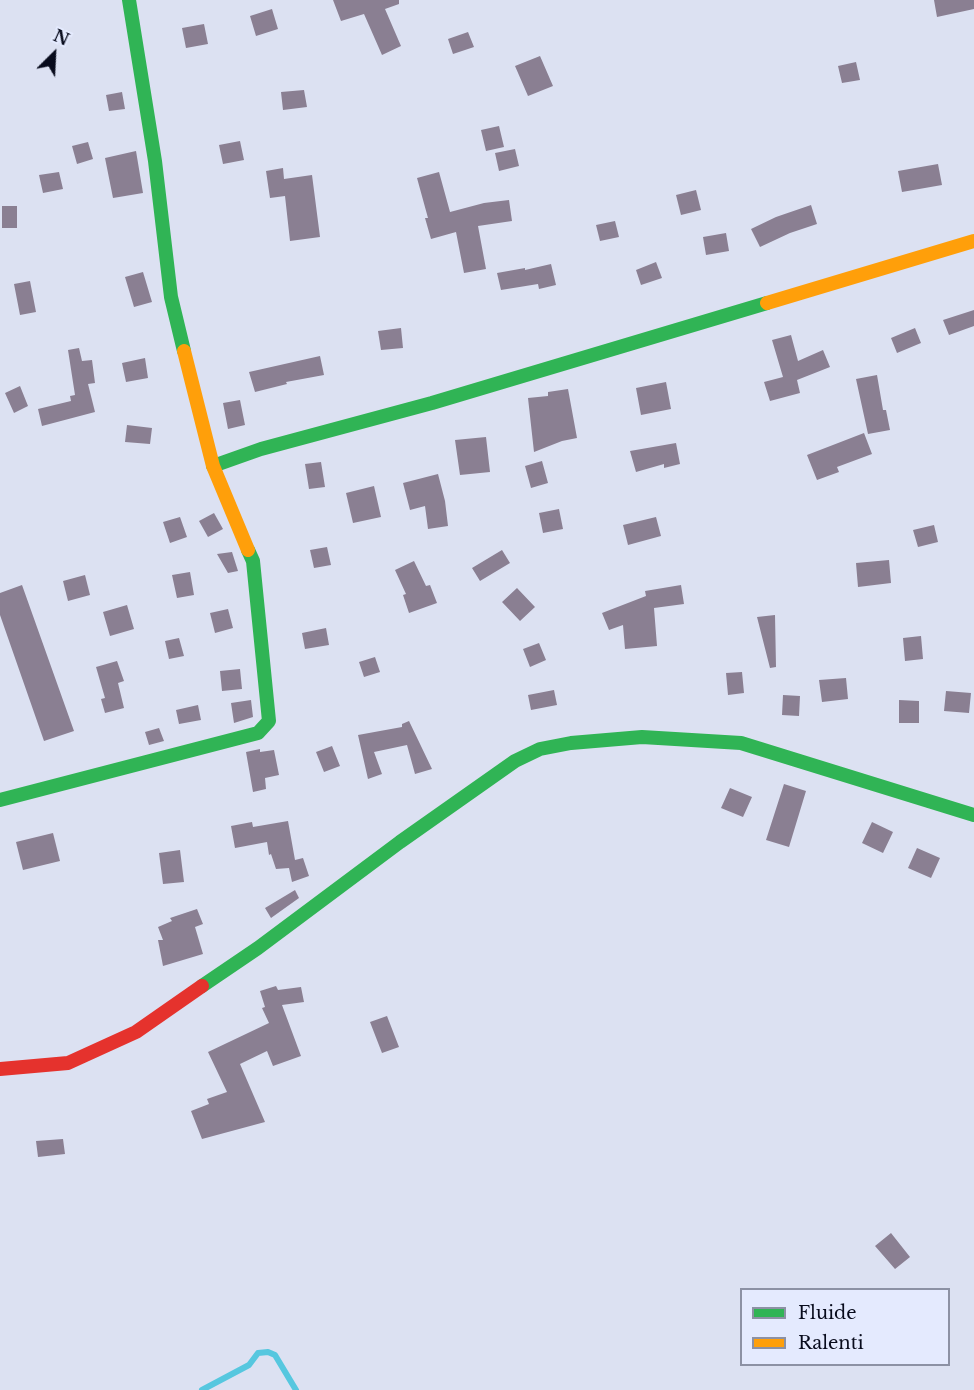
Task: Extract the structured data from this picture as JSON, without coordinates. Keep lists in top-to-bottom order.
{
  "legend": ["Fluide", "Ralenti"],
  "north": "top right"
}
